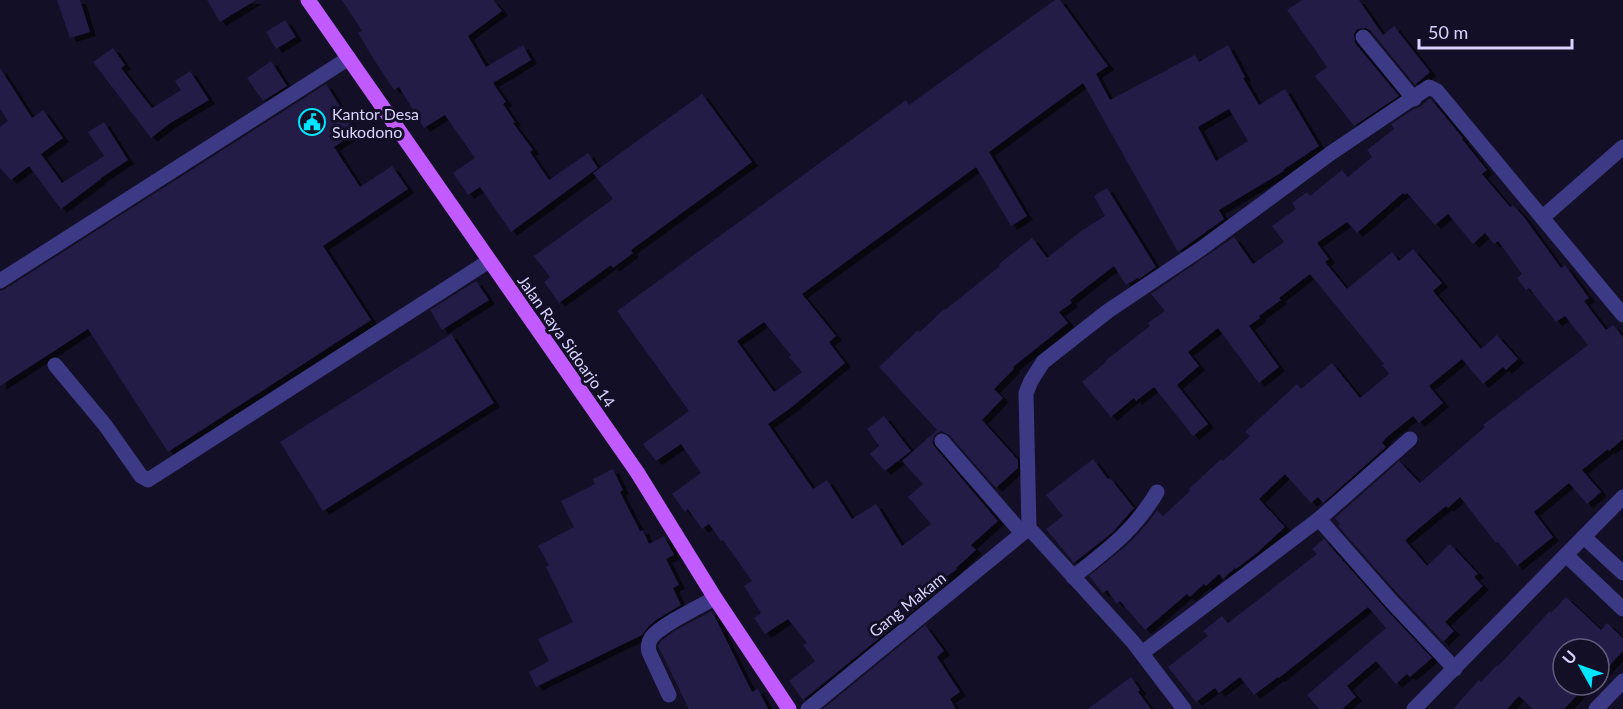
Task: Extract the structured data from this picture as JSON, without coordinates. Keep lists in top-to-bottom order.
{
  "streets": {
    "main road": ["Jalan Raya Sidoarjo 14"],
    "street": ["Gang Makam"]
  },
  "places": {
    "public building": ["Kantor Desa Sukodono"]
  },
  "scale_bar": "50 m",
  "north": "top left"
}
